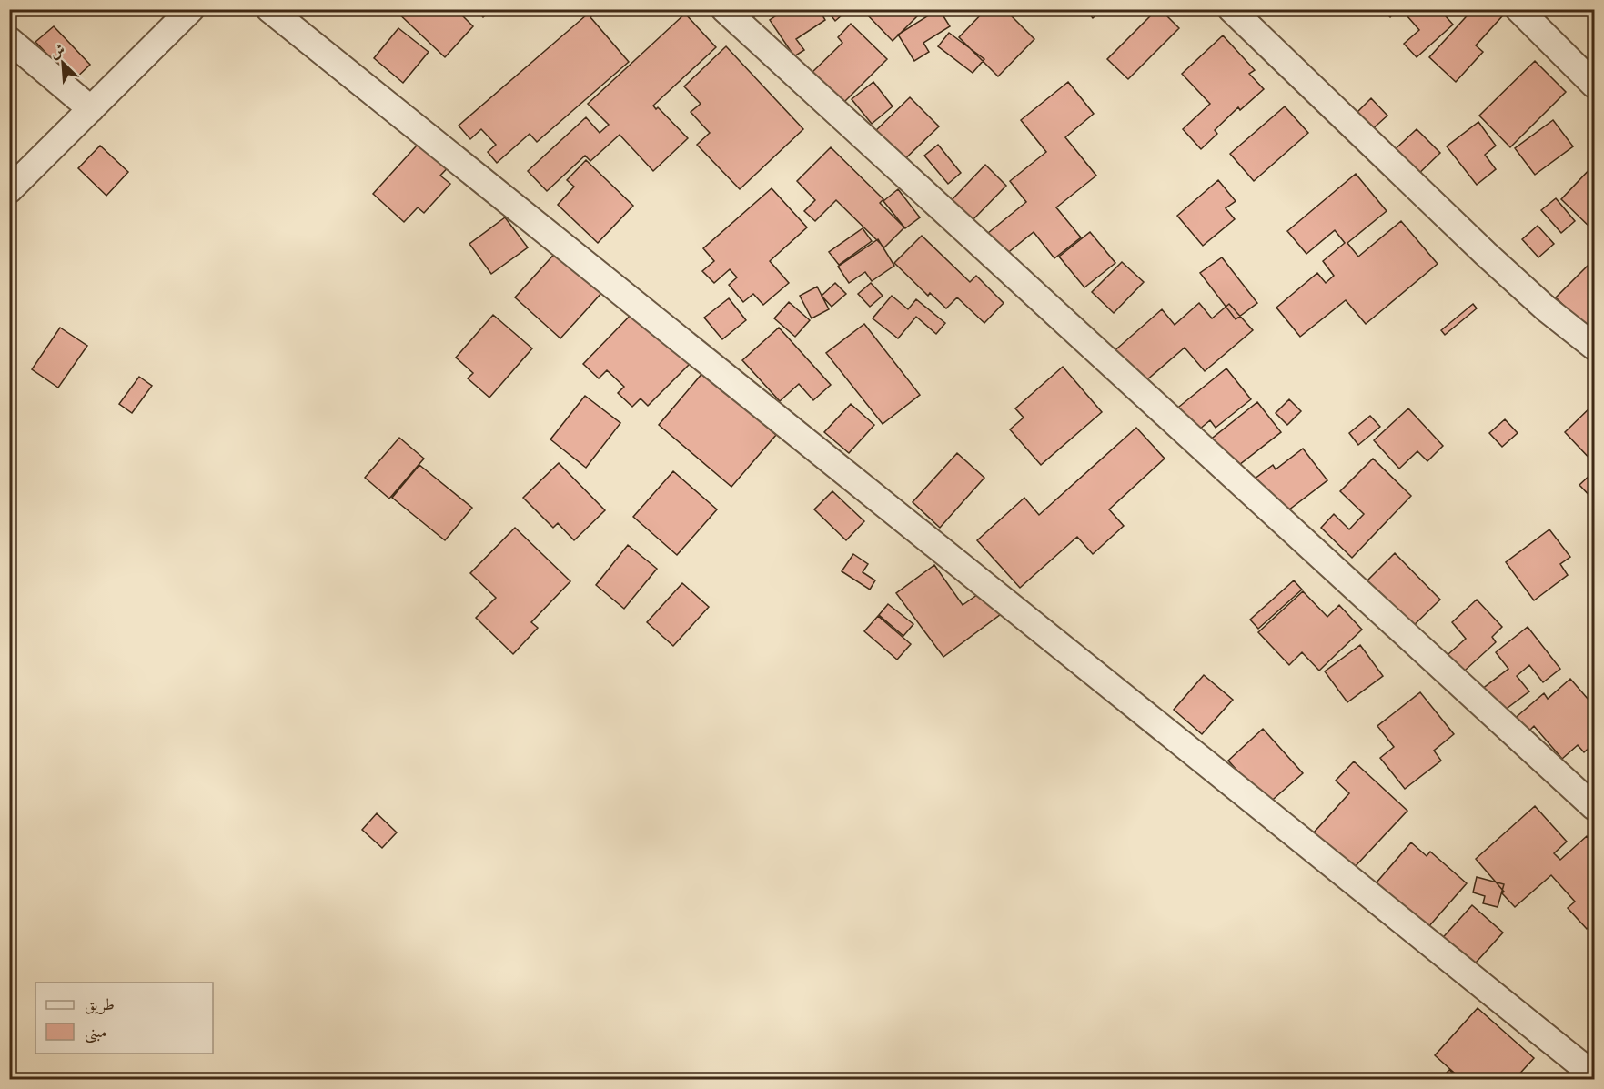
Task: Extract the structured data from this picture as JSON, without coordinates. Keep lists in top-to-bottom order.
{
  "legend": ["طريق", "مبنى"],
  "north": "top left"
}
